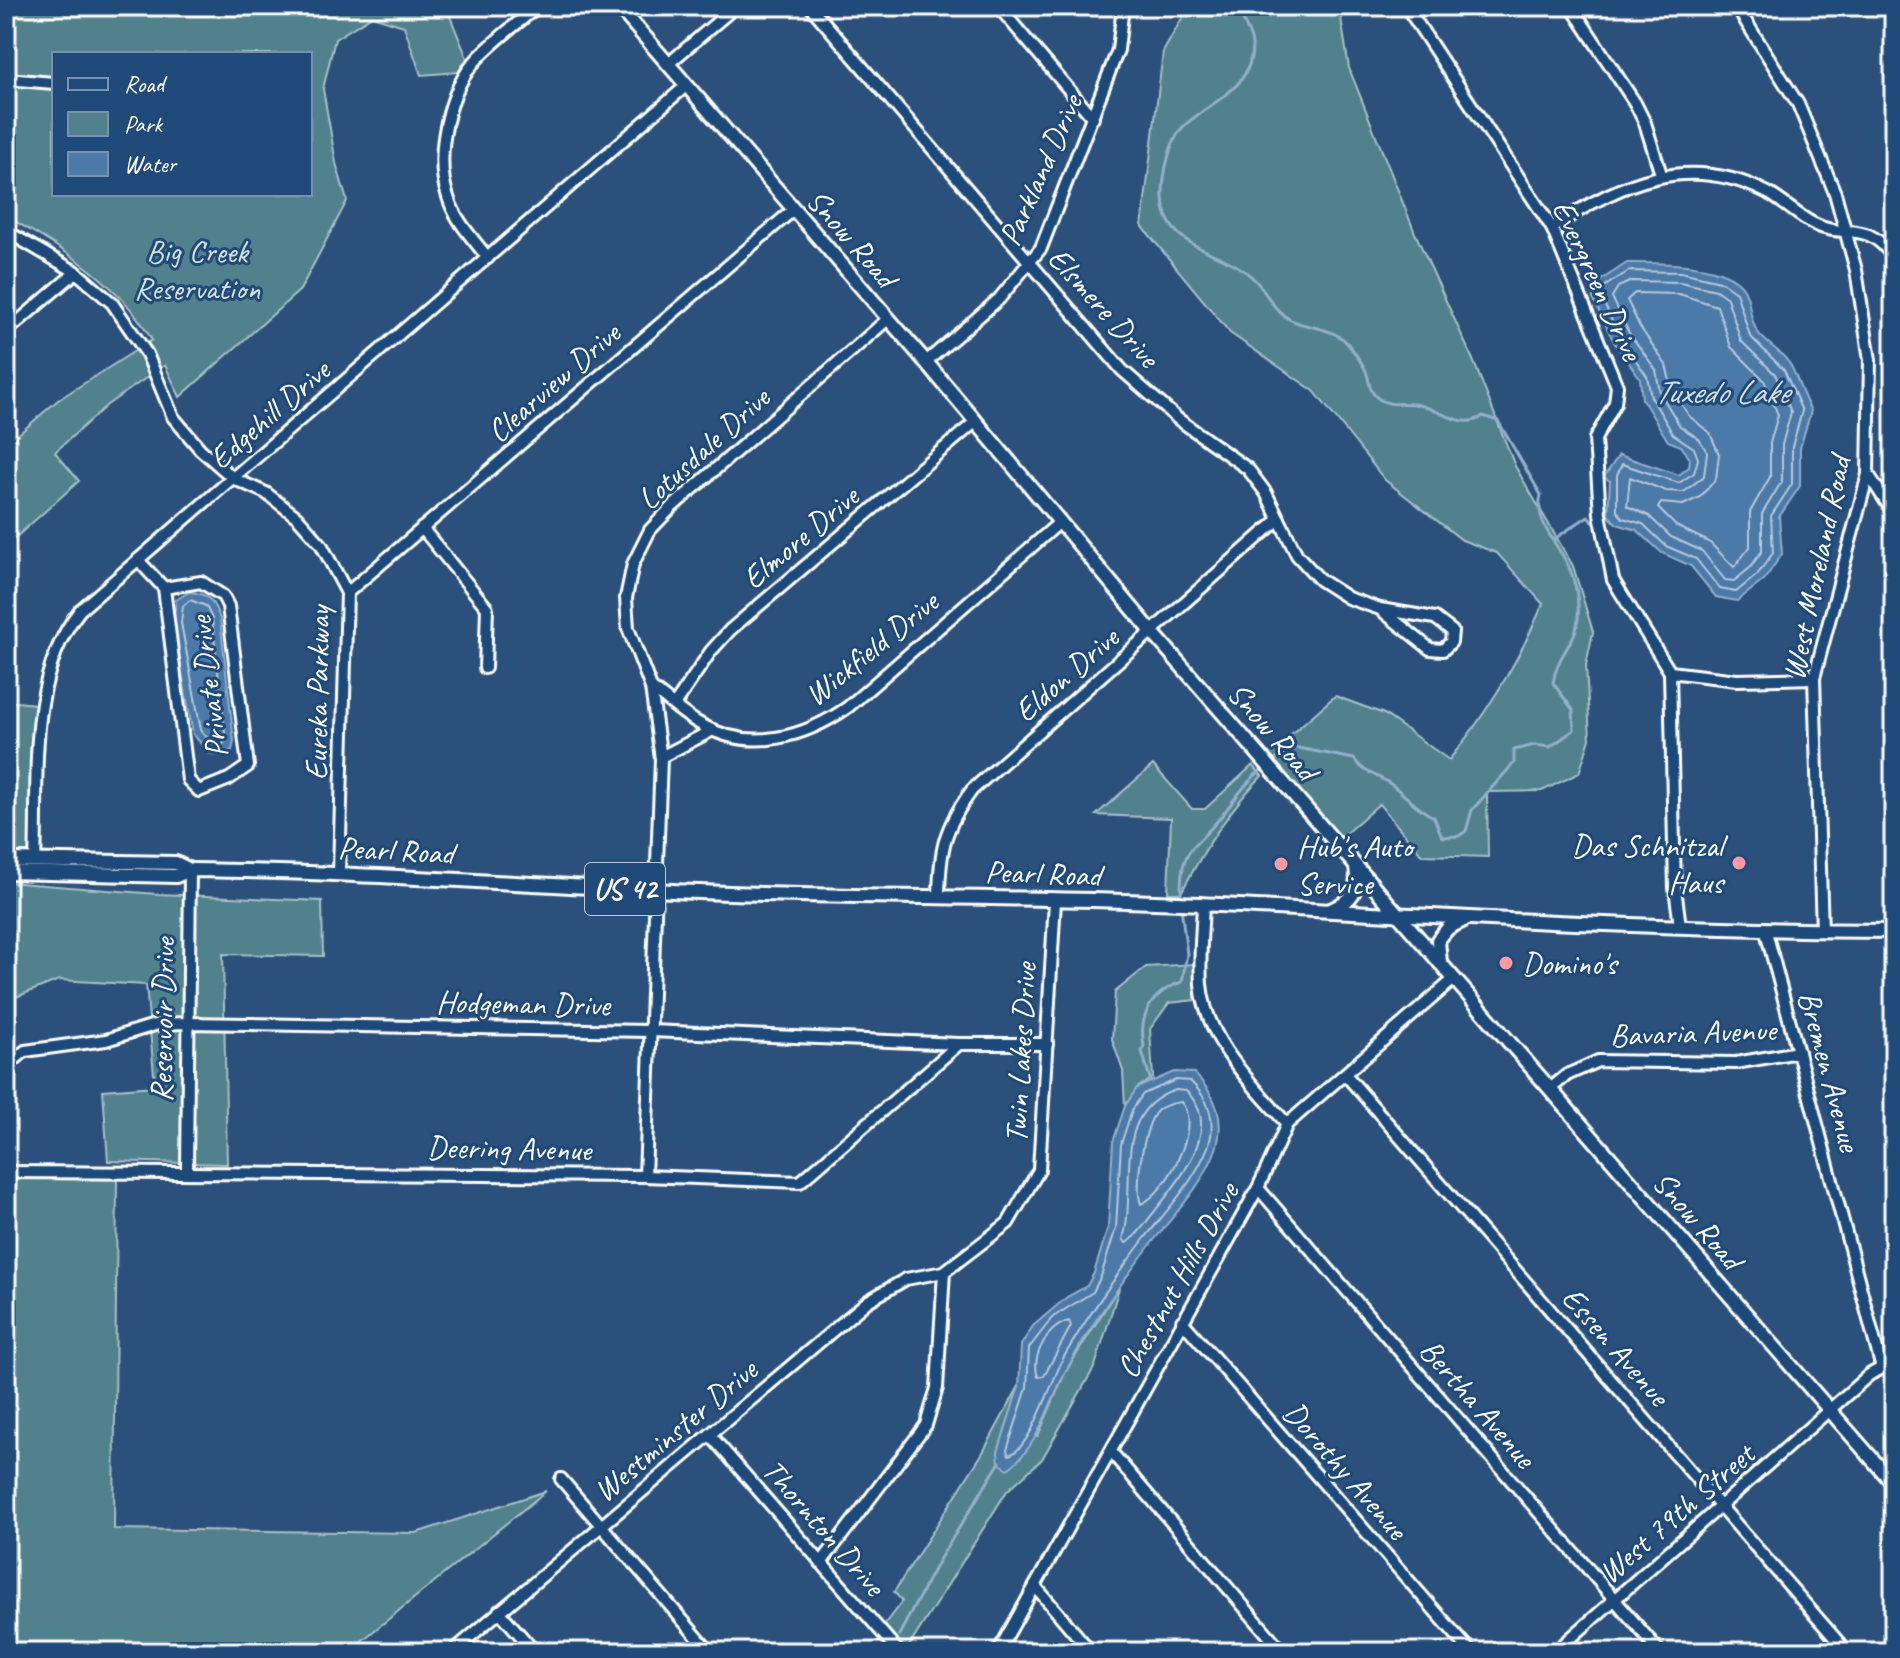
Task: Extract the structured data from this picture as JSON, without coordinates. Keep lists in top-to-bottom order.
{
  "streets": {
    "main road": ["Snow Road", "Pearl Road", "US 42"],
    "street": [
      "Parkland Drive",
      "Evergreen Drive",
      "Elsmere Drive",
      "Clearview Drive",
      "Edgehill Drive",
      "Lotusdale Drive",
      "Elmore Drive",
      "West Moreland Road",
      "Wickfield Drive",
      "Eldon Drive",
      "Private Drive",
      "Eureka Parkway",
      "Hodgeman Drive",
      "Reservoir Drive",
      "Bavaria Avenue",
      "Twin Lakes Drive",
      "Bremen Avenue",
      "Deering Avenue",
      "Chestnut Hills Drive",
      "Essen Avenue",
      "Bertha Avenue",
      "Westminster Drive",
      "Dorothy Avenue",
      "West 79th Street",
      "Thornton Drive"
    ]
  },
  "crossings": [
    ["Parkland Drive", "Snow Road"],
    ["Parkland Drive", "Elsmere Drive"],
    ["Snow Road", "Clearview Drive"],
    ["Snow Road", "Edgehill Drive"],
    ["Snow Road", "Lotusdale Drive"],
    ["Snow Road", "Elmore Drive"],
    ["Snow Road", "Wickfield Drive"],
    ["Snow Road", "Eldon Drive"],
    ["Snow Road", "Pearl Road"],
    ["Snow Road", "Bavaria Avenue"],
    ["Snow Road", "Chestnut Hills Drive"],
    ["Snow Road", "West 79th Street"],
    ["Elsmere Drive", "Eldon Drive"],
    ["Clearview Drive", "Eureka Parkway"],
    ["Edgehill Drive", "Private Drive"],
    ["Edgehill Drive", "Eureka Parkway"],
    ["Edgehill Drive", "Pearl Road"],
    ["Lotusdale Drive", "Wickfield Drive"],
    ["Lotusdale Drive", "Pearl Road"],
    ["Lotusdale Drive", "Hodgeman Drive"],
    ["Lotusdale Drive", "Deering Avenue"],
    ["Elmore Drive", "Wickfield Drive"],
    ["West Moreland Road", "Pearl Road"],
    ["Eldon Drive", "Pearl Road"],
    ["Eureka Parkway", "Pearl Road"],
    ["Pearl Road", "Reservoir Drive"],
    ["Pearl Road", "Twin Lakes Drive"],
    ["Pearl Road", "Bremen Avenue"],
    ["Hodgeman Drive", "Reservoir Drive"],
    ["Hodgeman Drive", "Twin Lakes Drive"],
    ["Hodgeman Drive", "Deering Avenue"],
    ["Reservoir Drive", "Deering Avenue"],
    ["Bavaria Avenue", "Bremen Avenue"],
    ["Twin Lakes Drive", "Westminster Drive"],
    ["Bremen Avenue", "West 79th Street"],
    ["Chestnut Hills Drive", "Essen Avenue"],
    ["Chestnut Hills Drive", "Bertha Avenue"],
    ["Chestnut Hills Drive", "Dorothy Avenue"],
    ["Essen Avenue", "West 79th Street"],
    ["Bertha Avenue", "West 79th Street"],
    ["Westminster Drive", "Thornton Drive"]
  ],
  "water": ["Tuxedo Lake"],
  "parks": ["Big Creek Reservation"],
  "places": ["Das Schnitzal Haus", "Hub's Auto Service", "Domino's"],
  "legend": ["Road", "Park", "Water"]
}
